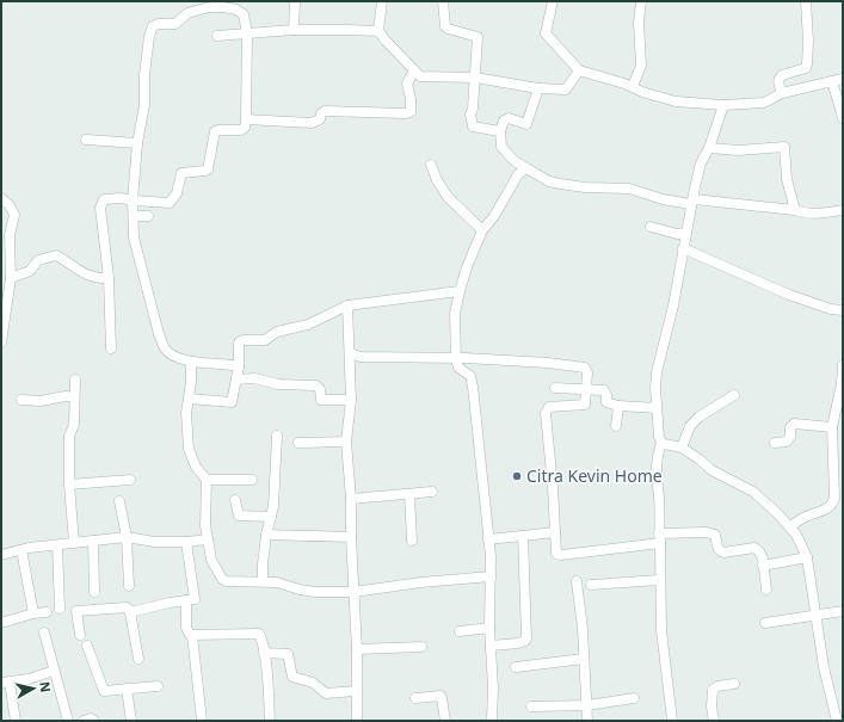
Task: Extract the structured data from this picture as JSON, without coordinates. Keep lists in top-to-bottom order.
{
  "places": ["Citra Kevin Home"],
  "north": "right"
}
